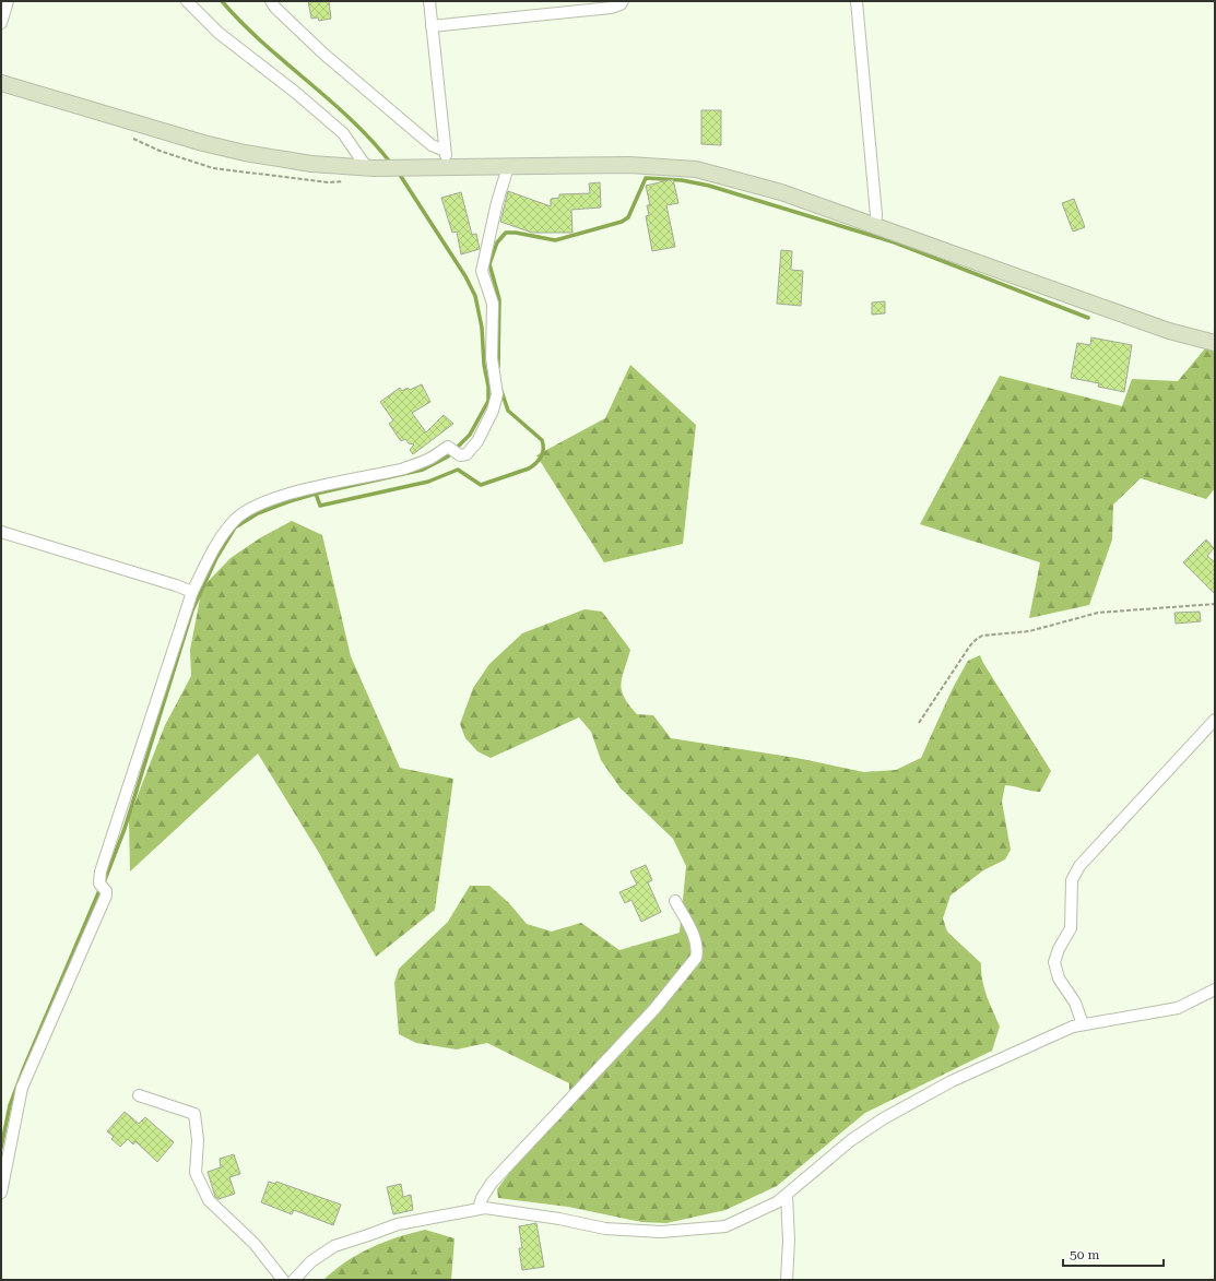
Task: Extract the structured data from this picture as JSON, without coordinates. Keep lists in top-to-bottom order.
{
  "scale_bar": "50 m"
}
